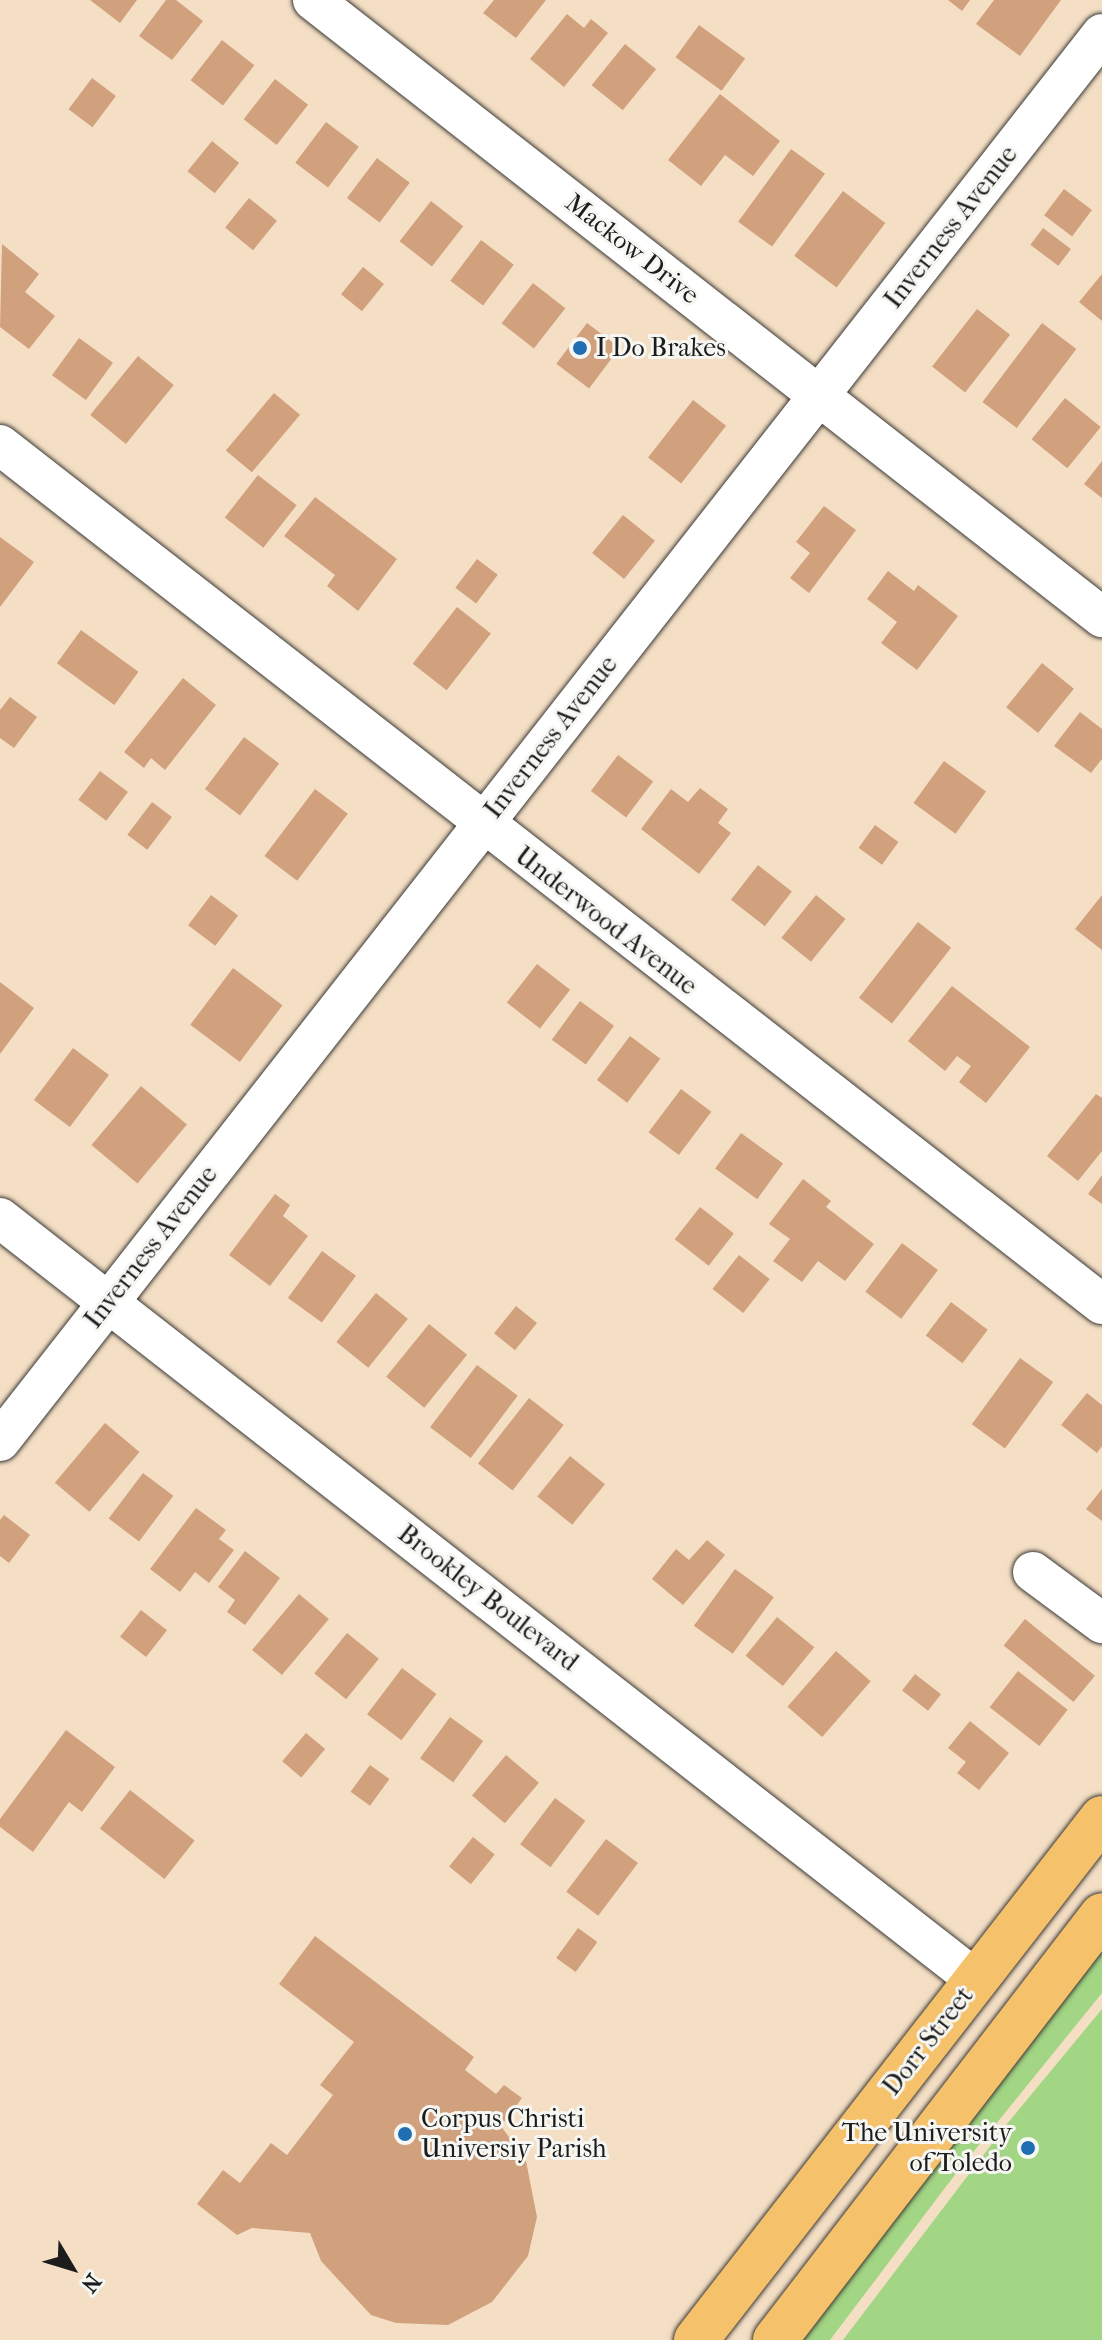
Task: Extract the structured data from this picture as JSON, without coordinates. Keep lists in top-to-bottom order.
{
  "streets": {
    "main road": ["Dorr Street"],
    "street": [
      "Inverness Avenue",
      "Mackow Drive",
      "Underwood Avenue",
      "Brookley Boulevard"
    ]
  },
  "crossings": [
    ["Inverness Avenue", "Mackow Drive"],
    ["Inverness Avenue", "Underwood Avenue"],
    ["Inverness Avenue", "Brookley Boulevard"],
    ["Brookley Boulevard", "Dorr Street"]
  ],
  "places": ["I Do Brakes", "Corpus Christi Universiy Parish", "The University of Toledo"],
  "north": "bottom right"
}
